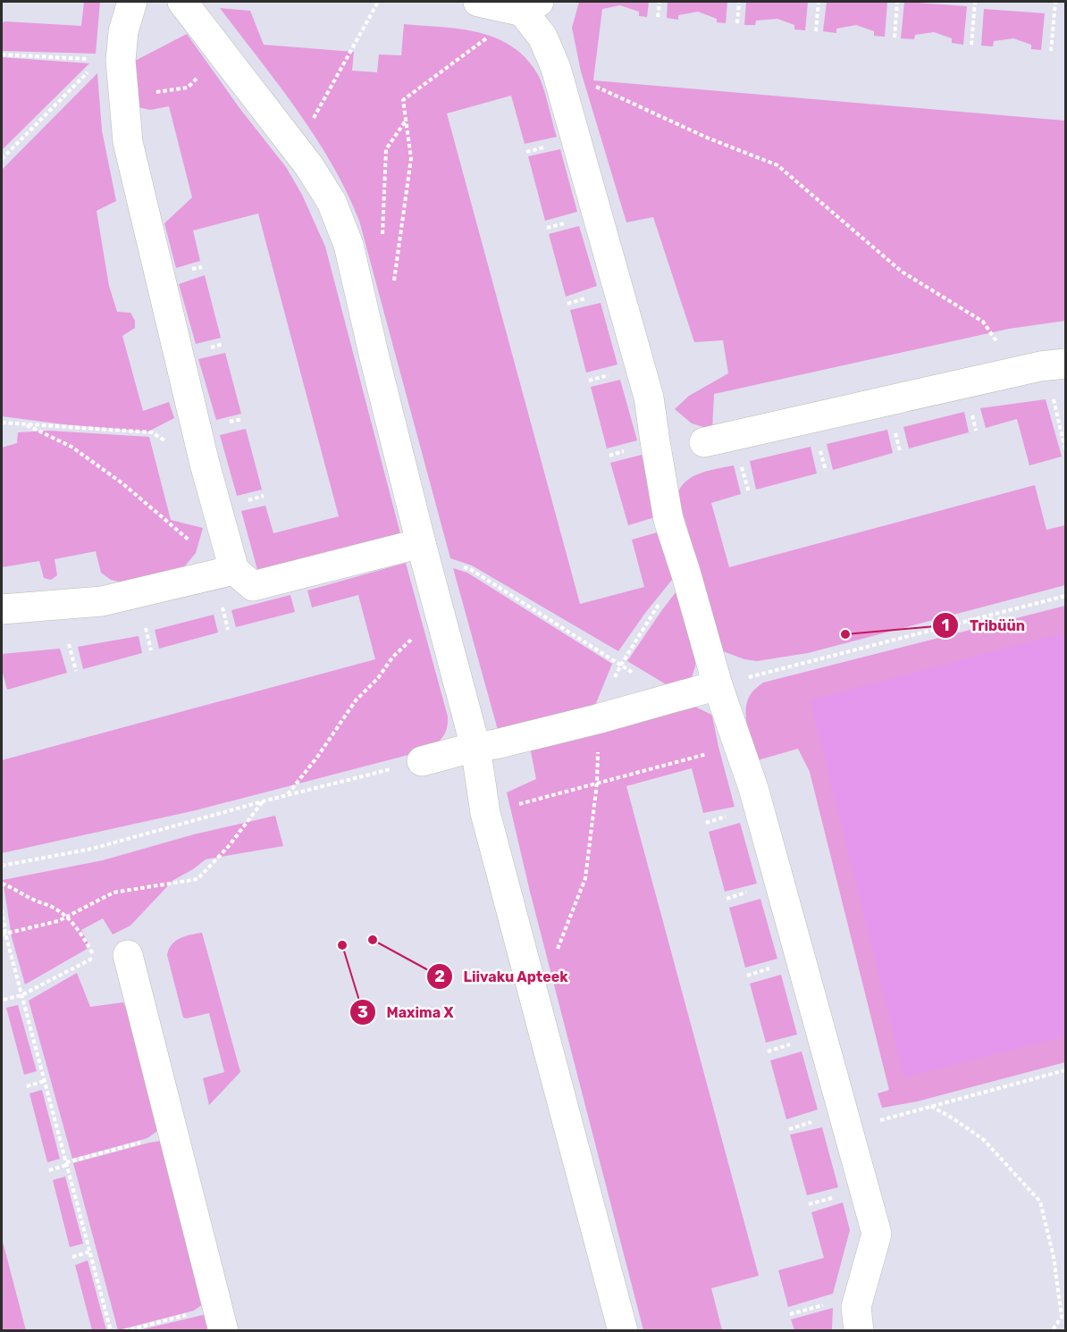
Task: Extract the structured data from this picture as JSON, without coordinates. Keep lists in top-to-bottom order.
{
  "places": ["Tribüün", "Liivaku Apteek", "Maxima X"]
}
